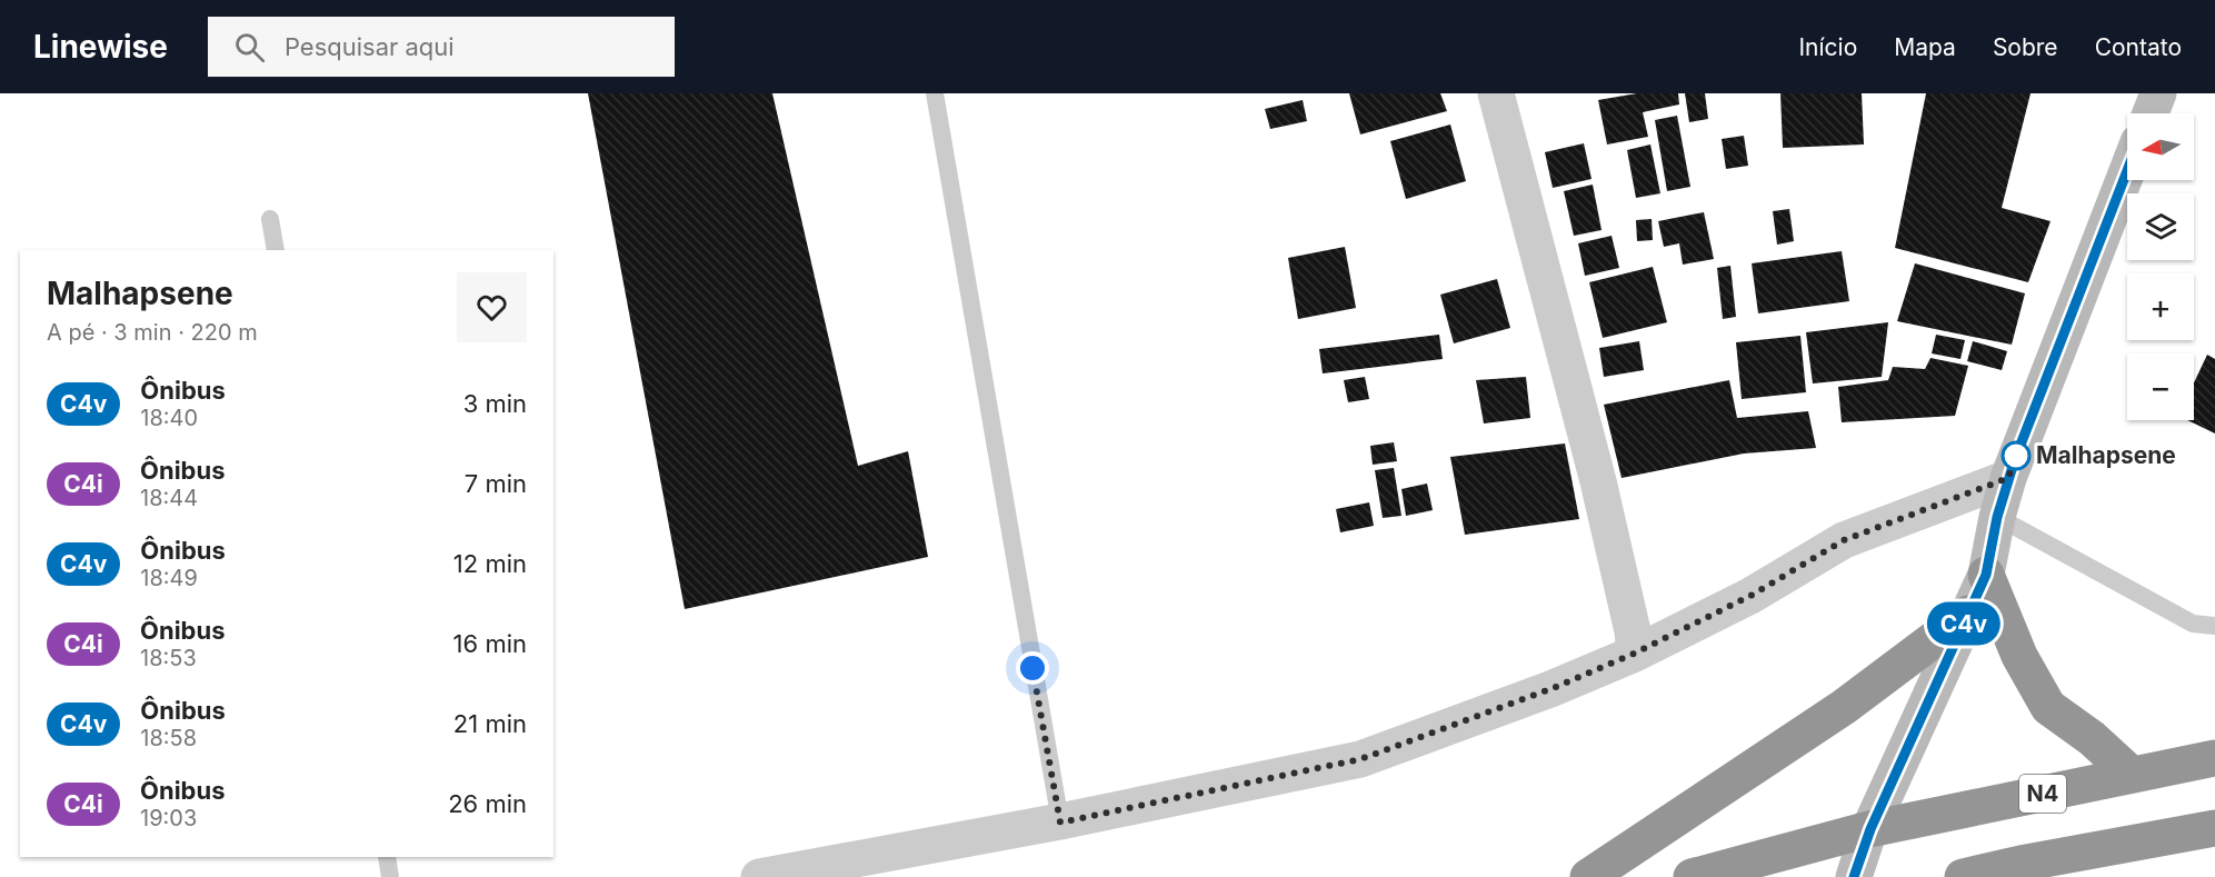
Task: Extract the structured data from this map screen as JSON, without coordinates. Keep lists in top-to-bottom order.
{
  "streets": {
    "highway": ["N4"]
  },
  "places": ["Malhapsene"],
  "lines": ["bus line C4v"],
  "north": "left",
  "page": {
    "header": "Linewise",
    "search": "Pesquisar aqui",
    "nav": [
      "Início",
      "Mapa",
      "Sobre",
      "Contato"
    ],
    "on_map": "C4v",
    "map_buttons": ["+", "−"],
    "heading": ["Malhapsene", "A pé · 3 min · 220 m"],
    "list": [
      {
        "mark": "C4v",
        "name": "Ônibus",
        "note": "18:40",
        "value": "3 min"
      },
      {
        "mark": "C4i",
        "name": "Ônibus",
        "note": "18:44",
        "value": "7 min"
      },
      {
        "mark": "C4v",
        "name": "Ônibus",
        "note": "18:49",
        "value": "12 min"
      },
      {
        "mark": "C4i",
        "name": "Ônibus",
        "note": "18:53",
        "value": "16 min"
      },
      {
        "mark": "C4v",
        "name": "Ônibus",
        "note": "18:58",
        "value": "21 min"
      },
      {
        "mark": "C4i",
        "name": "Ônibus",
        "note": "19:03",
        "value": "26 min"
      }
    ]
  }
}
